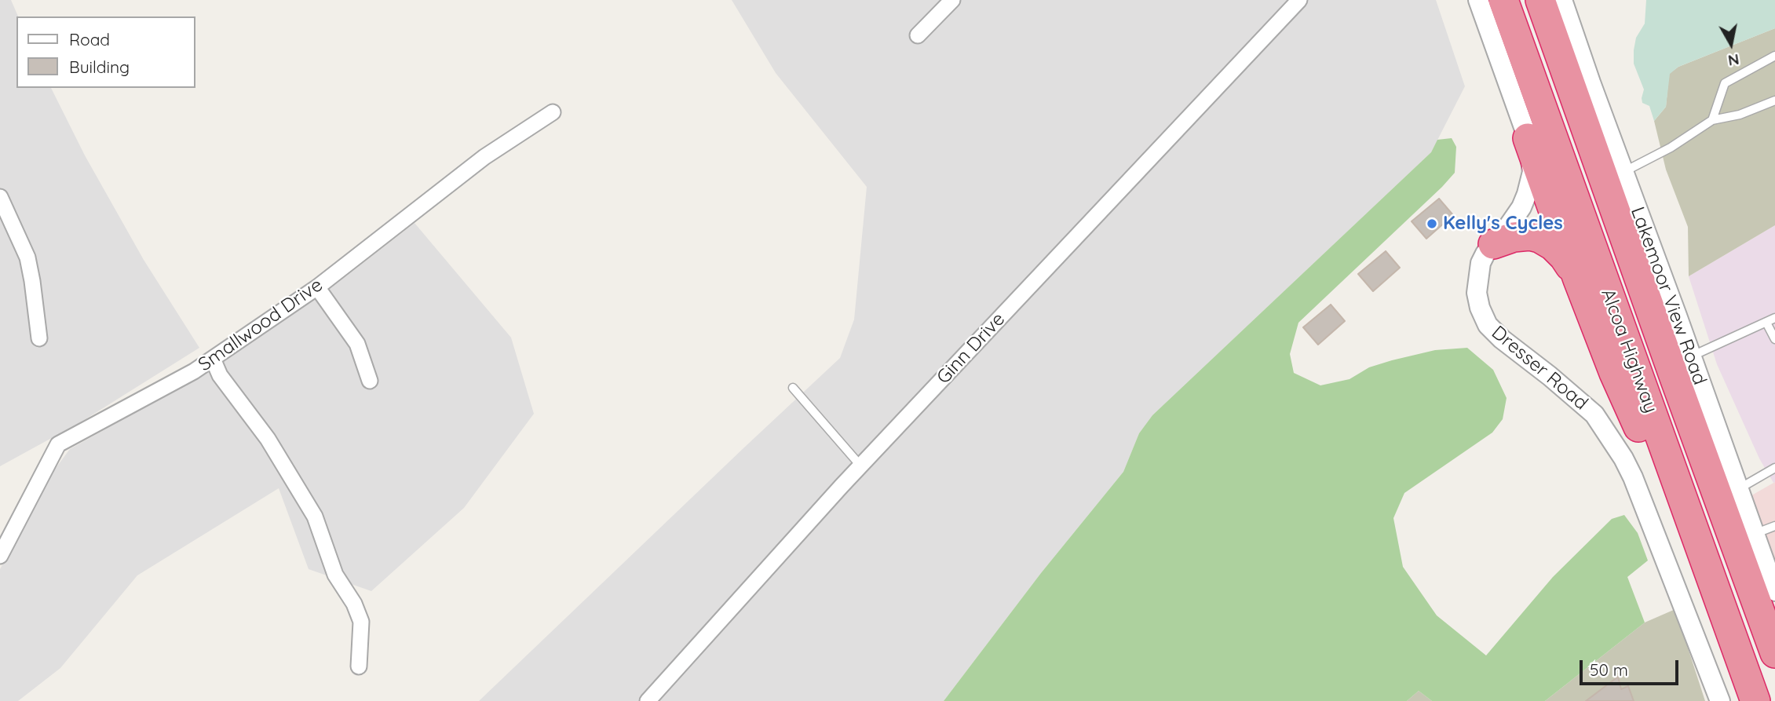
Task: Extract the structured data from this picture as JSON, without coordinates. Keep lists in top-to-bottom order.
{
  "streets": {
    "highway": ["Alcoa Highway"],
    "street": [
      "Lakemoor View Road",
      "Smallwood Drive",
      "Ginn Drive",
      "Dresser Road"
    ]
  },
  "places": ["Kelly's Cycles"],
  "legend": ["Road", "Building"],
  "scale_bar": "50 m",
  "north": "bottom"
}
